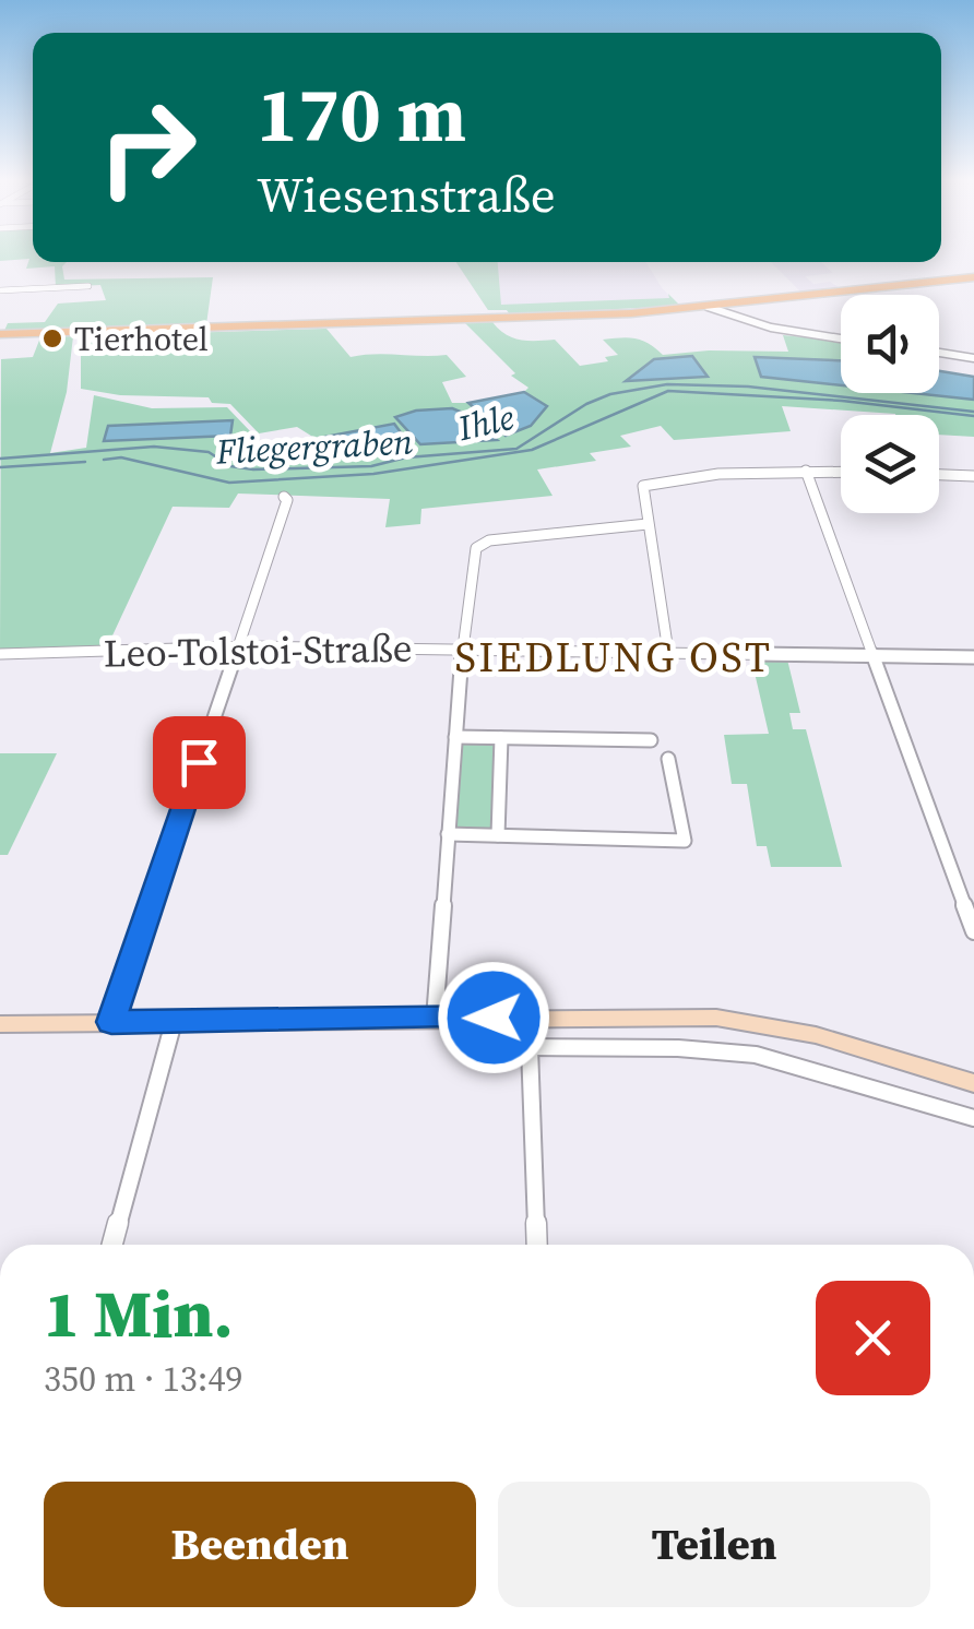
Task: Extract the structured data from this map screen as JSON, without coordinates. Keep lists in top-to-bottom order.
{
  "streets": {
    "street": ["Leo-Tolstoi-Straße"]
  },
  "districts": ["SIEDLUNG OST"],
  "water": ["Ihle", "Fliegergraben"],
  "places": ["Tierhotel"],
  "page": {
    "turn": ["170 m", "Wiesenstraße"],
    "heading": ["1 Min.", "350 m · 13:49"],
    "buttons": ["Beenden", "Teilen"]
  }
}
